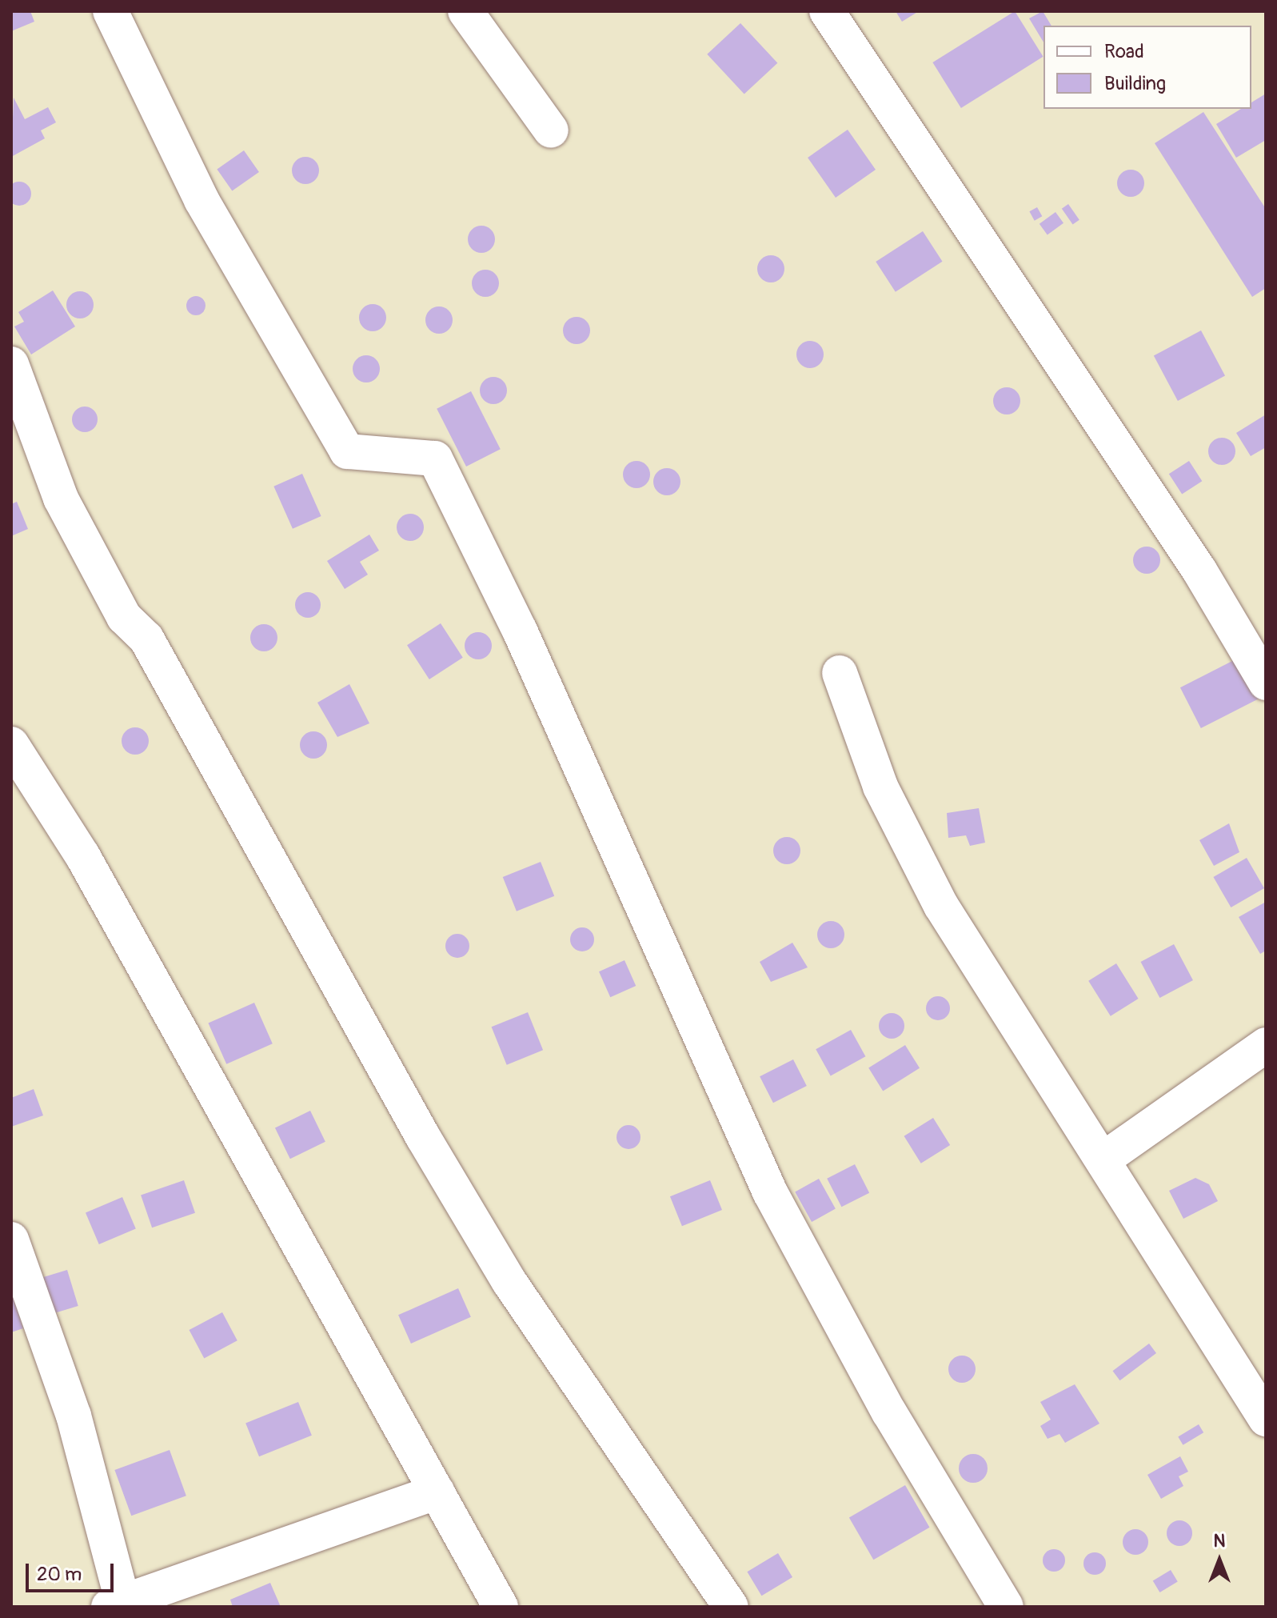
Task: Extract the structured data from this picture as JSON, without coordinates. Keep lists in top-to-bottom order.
{
  "legend": ["Road", "Building"],
  "scale_bar": "20 m",
  "north": "top"
}
